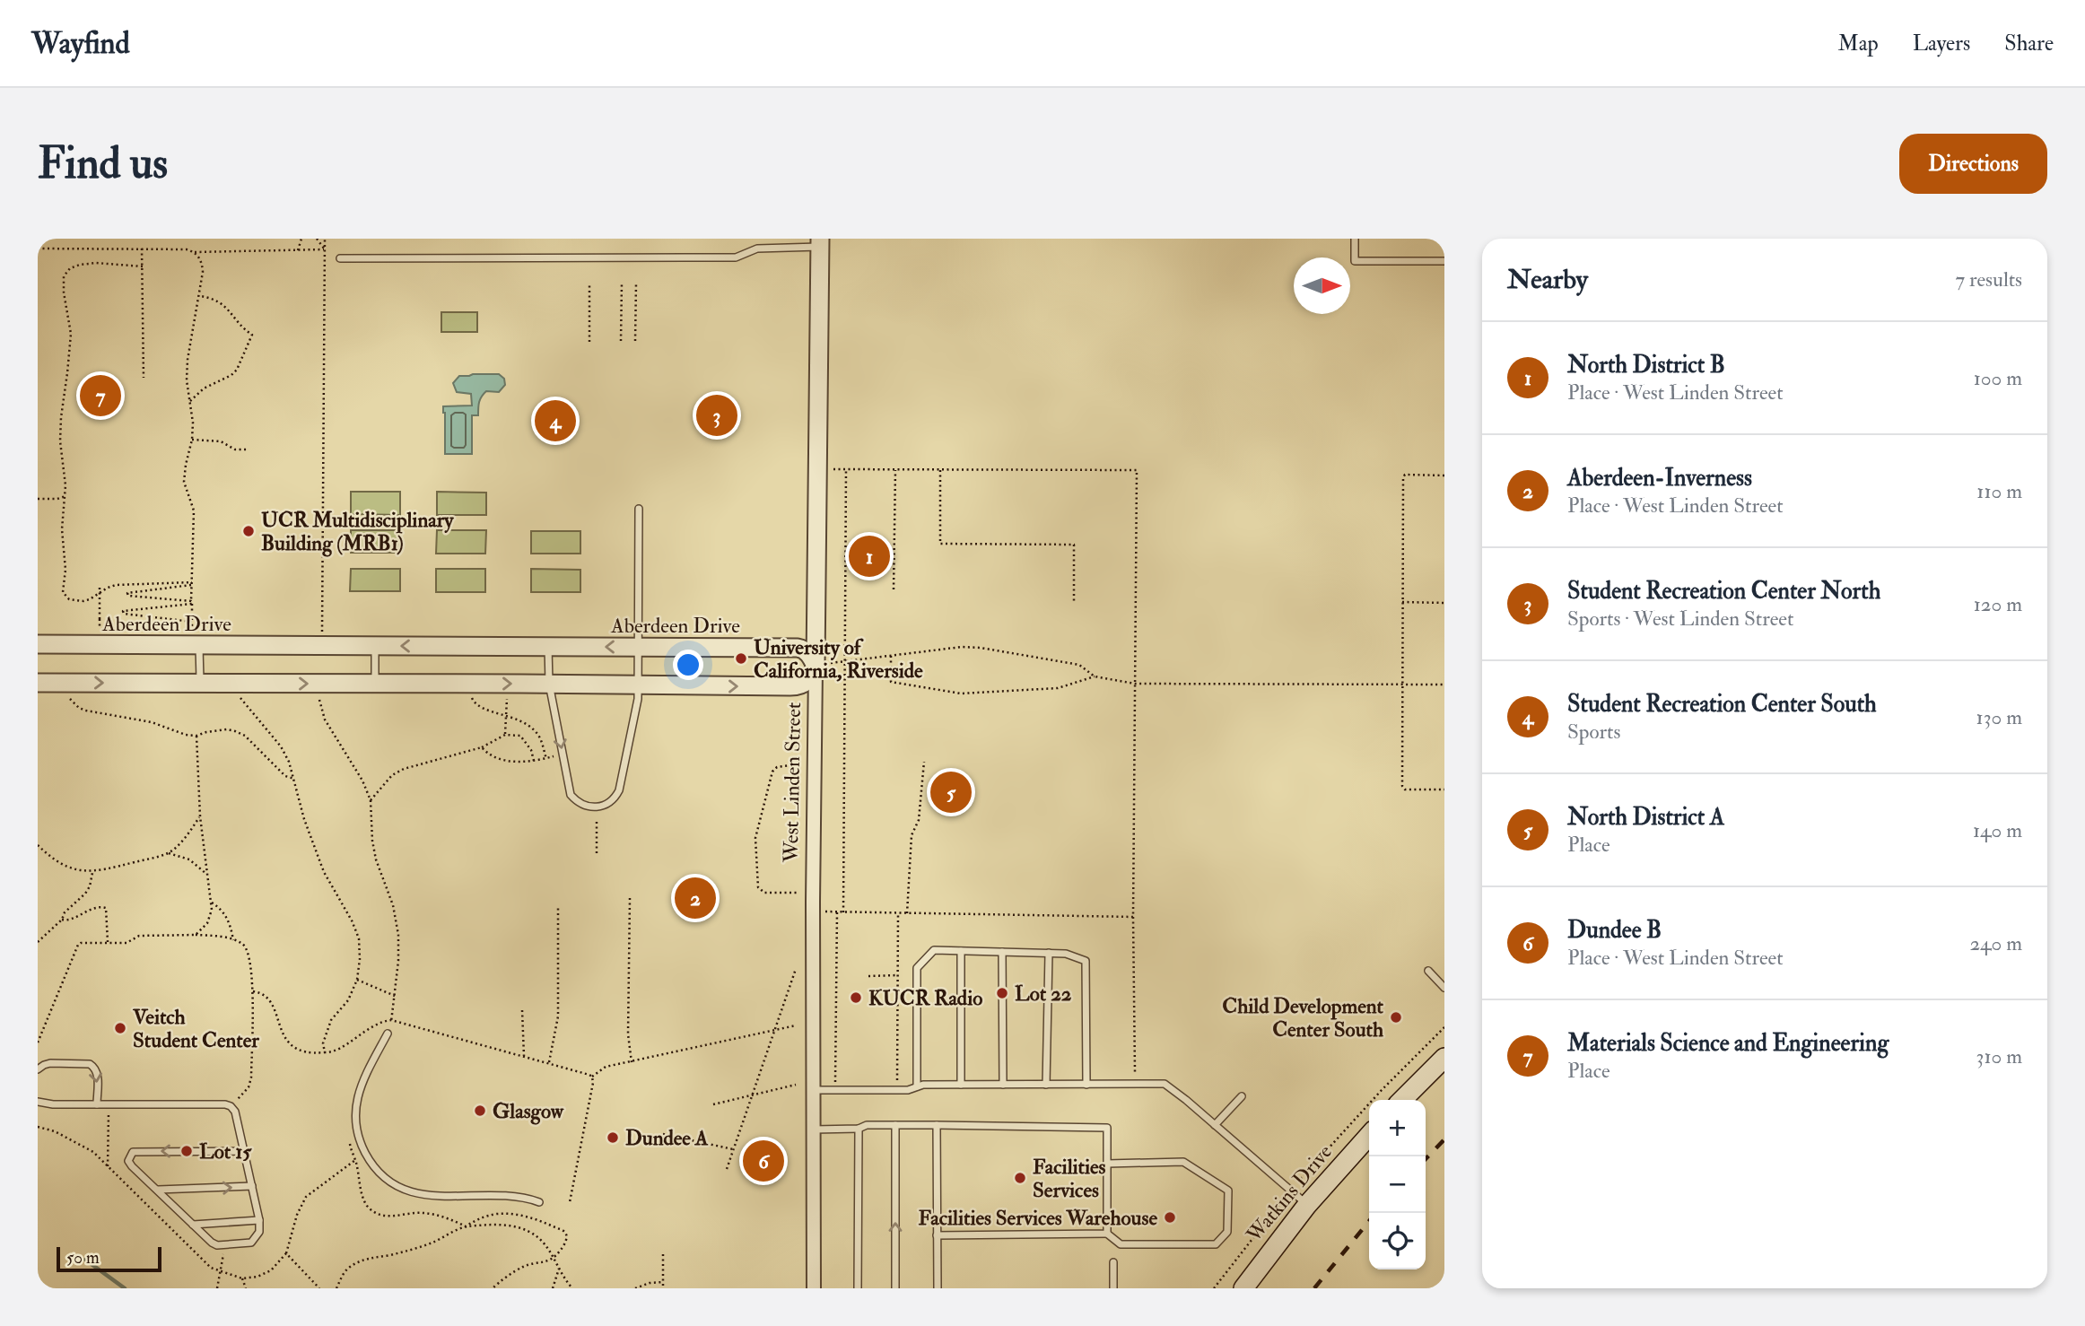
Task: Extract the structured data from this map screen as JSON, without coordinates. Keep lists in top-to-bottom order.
{
  "streets": {
    "main road": ["Watkins Drive"],
    "street": ["Aberdeen Drive", "West Linden Street"]
  },
  "crossings": [
    ["Aberdeen Drive", "West Linden Street"]
  ],
  "places": [
    "UCR Multidisciplinary Building (MRB1)",
    "University of California, Riverside",
    "Lot 22",
    "KUCR Radio",
    "Child Development Center South",
    "Veitch Student Center",
    "Glasgow",
    "Dundee A",
    "Lot 15",
    "Facilities Services",
    "Facilities Services Warehouse"
  ],
  "scale_bar": "50 m",
  "north": "right",
  "page": {
    "header": "Wayfind",
    "nav": ["Map", "Layers", "Share"],
    "buttons": "Directions",
    "title": "Find us",
    "heading": ["Nearby", "7 results"],
    "list": [
      {
        "mark": "1",
        "name": "North District B",
        "note": "Place · West Linden Street",
        "value": "100 m"
      },
      {
        "mark": "2",
        "name": "Aberdeen-Inverness",
        "note": "Place · West Linden Street",
        "value": "110 m"
      },
      {
        "mark": "3",
        "name": "Student Recreation Center North",
        "note": "Sports · West Linden Street",
        "value": "120 m"
      },
      {
        "mark": "4",
        "name": "Student Recreation Center South",
        "note": "Sports",
        "value": "130 m"
      },
      {
        "mark": "5",
        "name": "North District A",
        "note": "Place",
        "value": "140 m"
      },
      {
        "mark": "6",
        "name": "Dundee B",
        "note": "Place · West Linden Street",
        "value": "240 m"
      },
      {
        "mark": "7",
        "name": "Materials Science and Engineering",
        "note": "Place",
        "value": "310 m"
      }
    ],
    "pins": [
      "7",
      "3",
      "4",
      "1",
      "5",
      "2",
      "6"
    ],
    "map_buttons": ["+", "−"],
    "scale": "50 m"
  }
}
